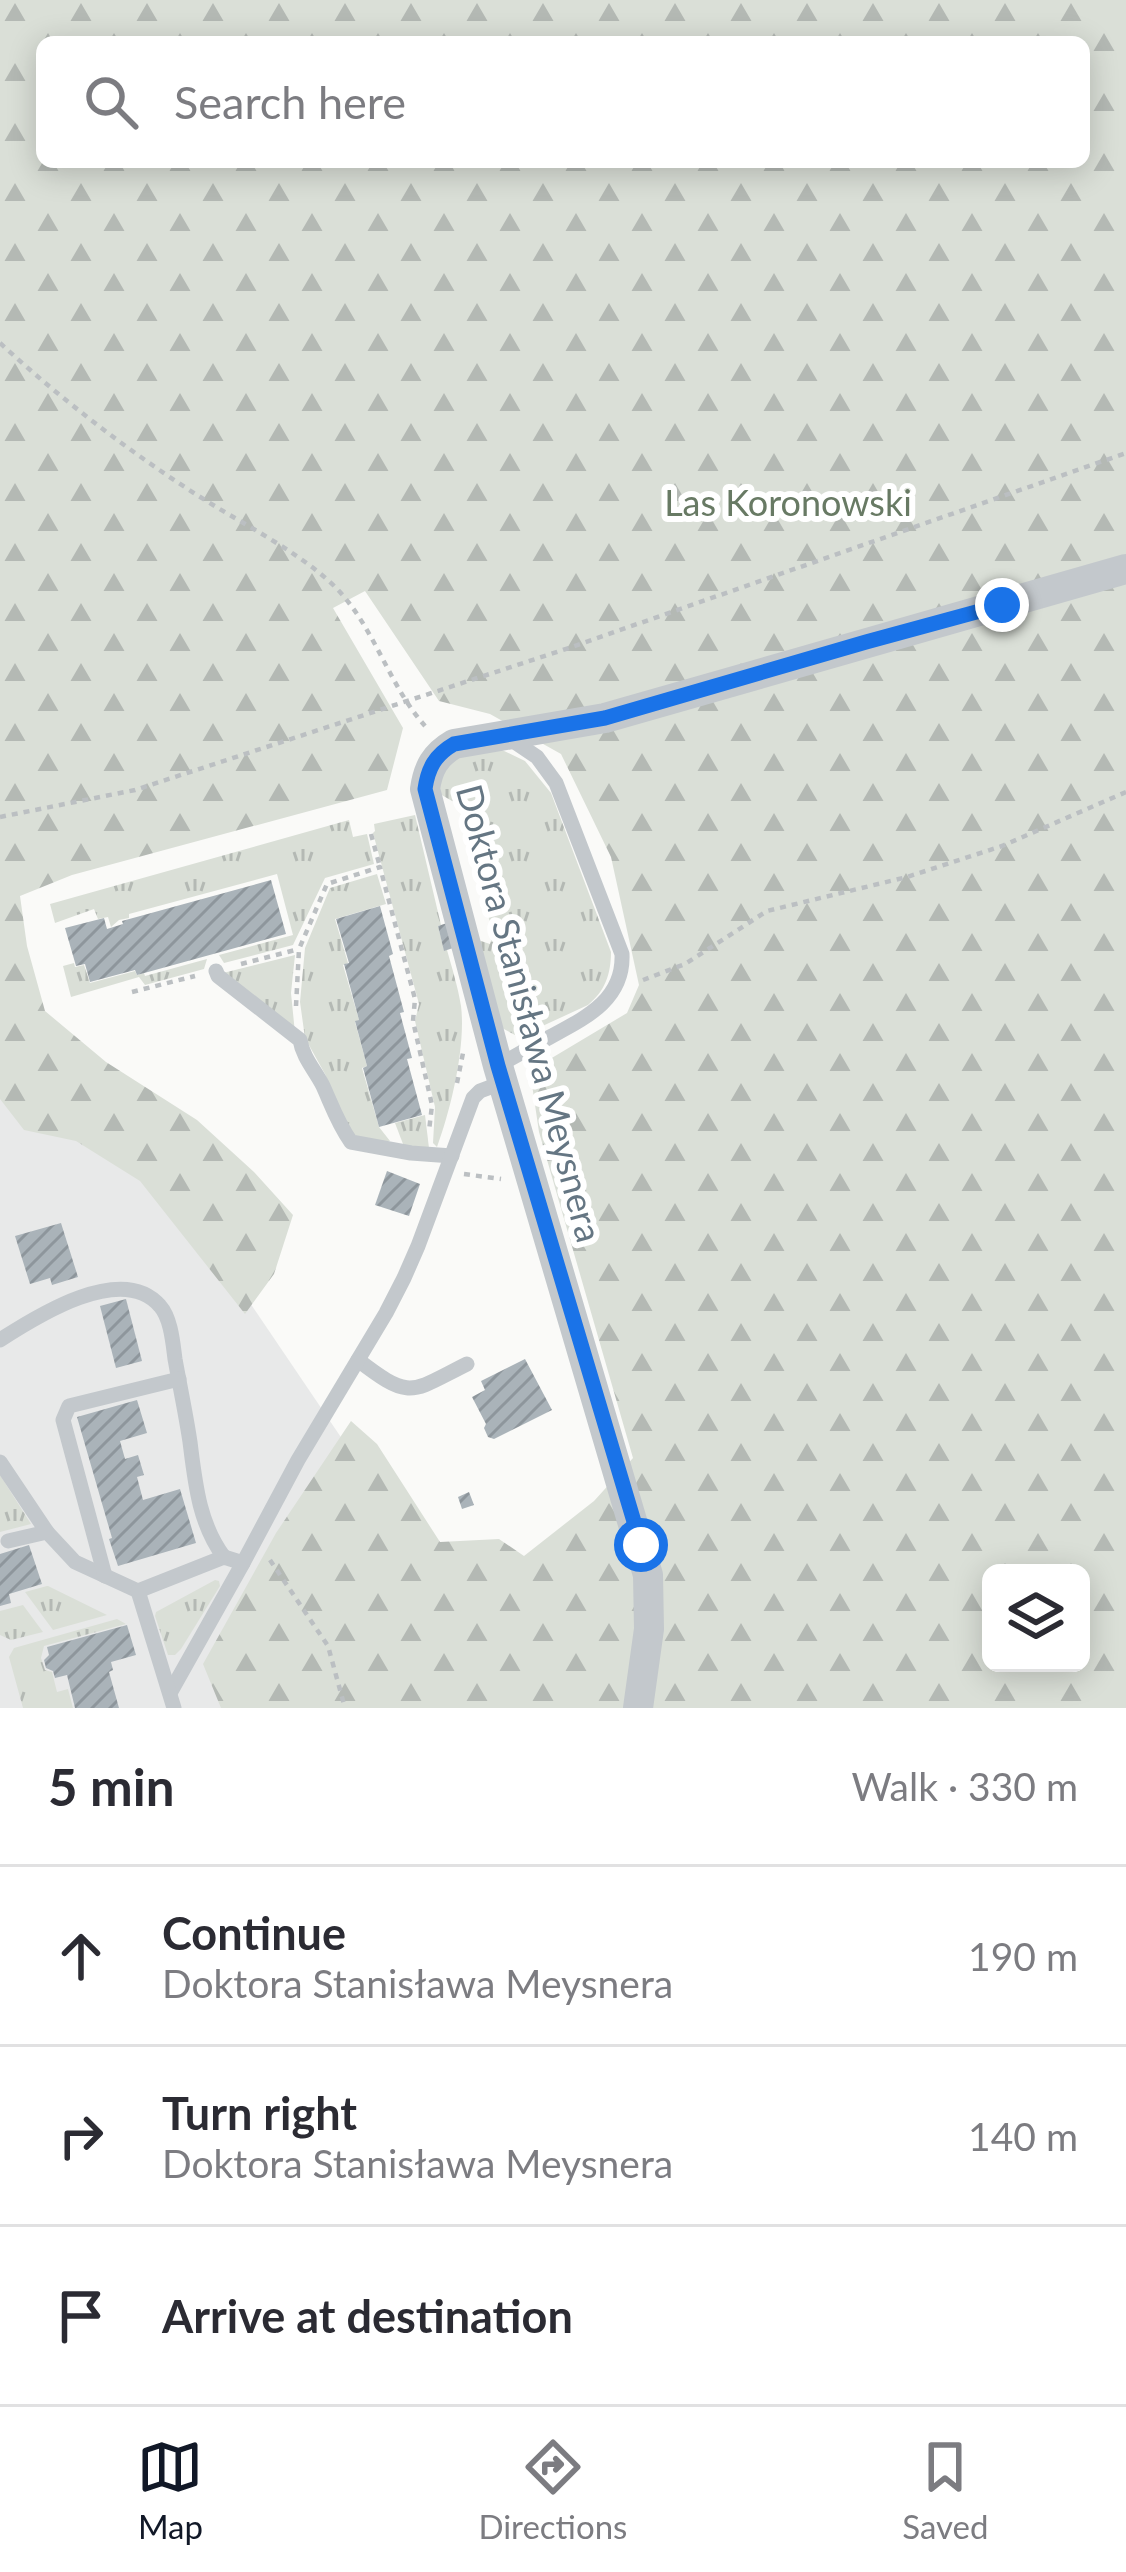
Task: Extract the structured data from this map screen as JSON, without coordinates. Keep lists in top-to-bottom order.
{
  "streets": {
    "street": ["Doktora Stanisława Meysnera"]
  },
  "parks": ["Las Koronowski"],
  "page": {
    "search": "Search here",
    "heading": ["5 min", "Walk · 330 m"],
    "list": [
      ["Continue", "Doktora Stanisława Meysnera", "190 m"],
      ["Turn right", "Doktora Stanisława Meysnera", "140 m"],
      "Arrive at destination"
    ],
    "nav": ["Map", "Directions", "Saved"]
  }
}
